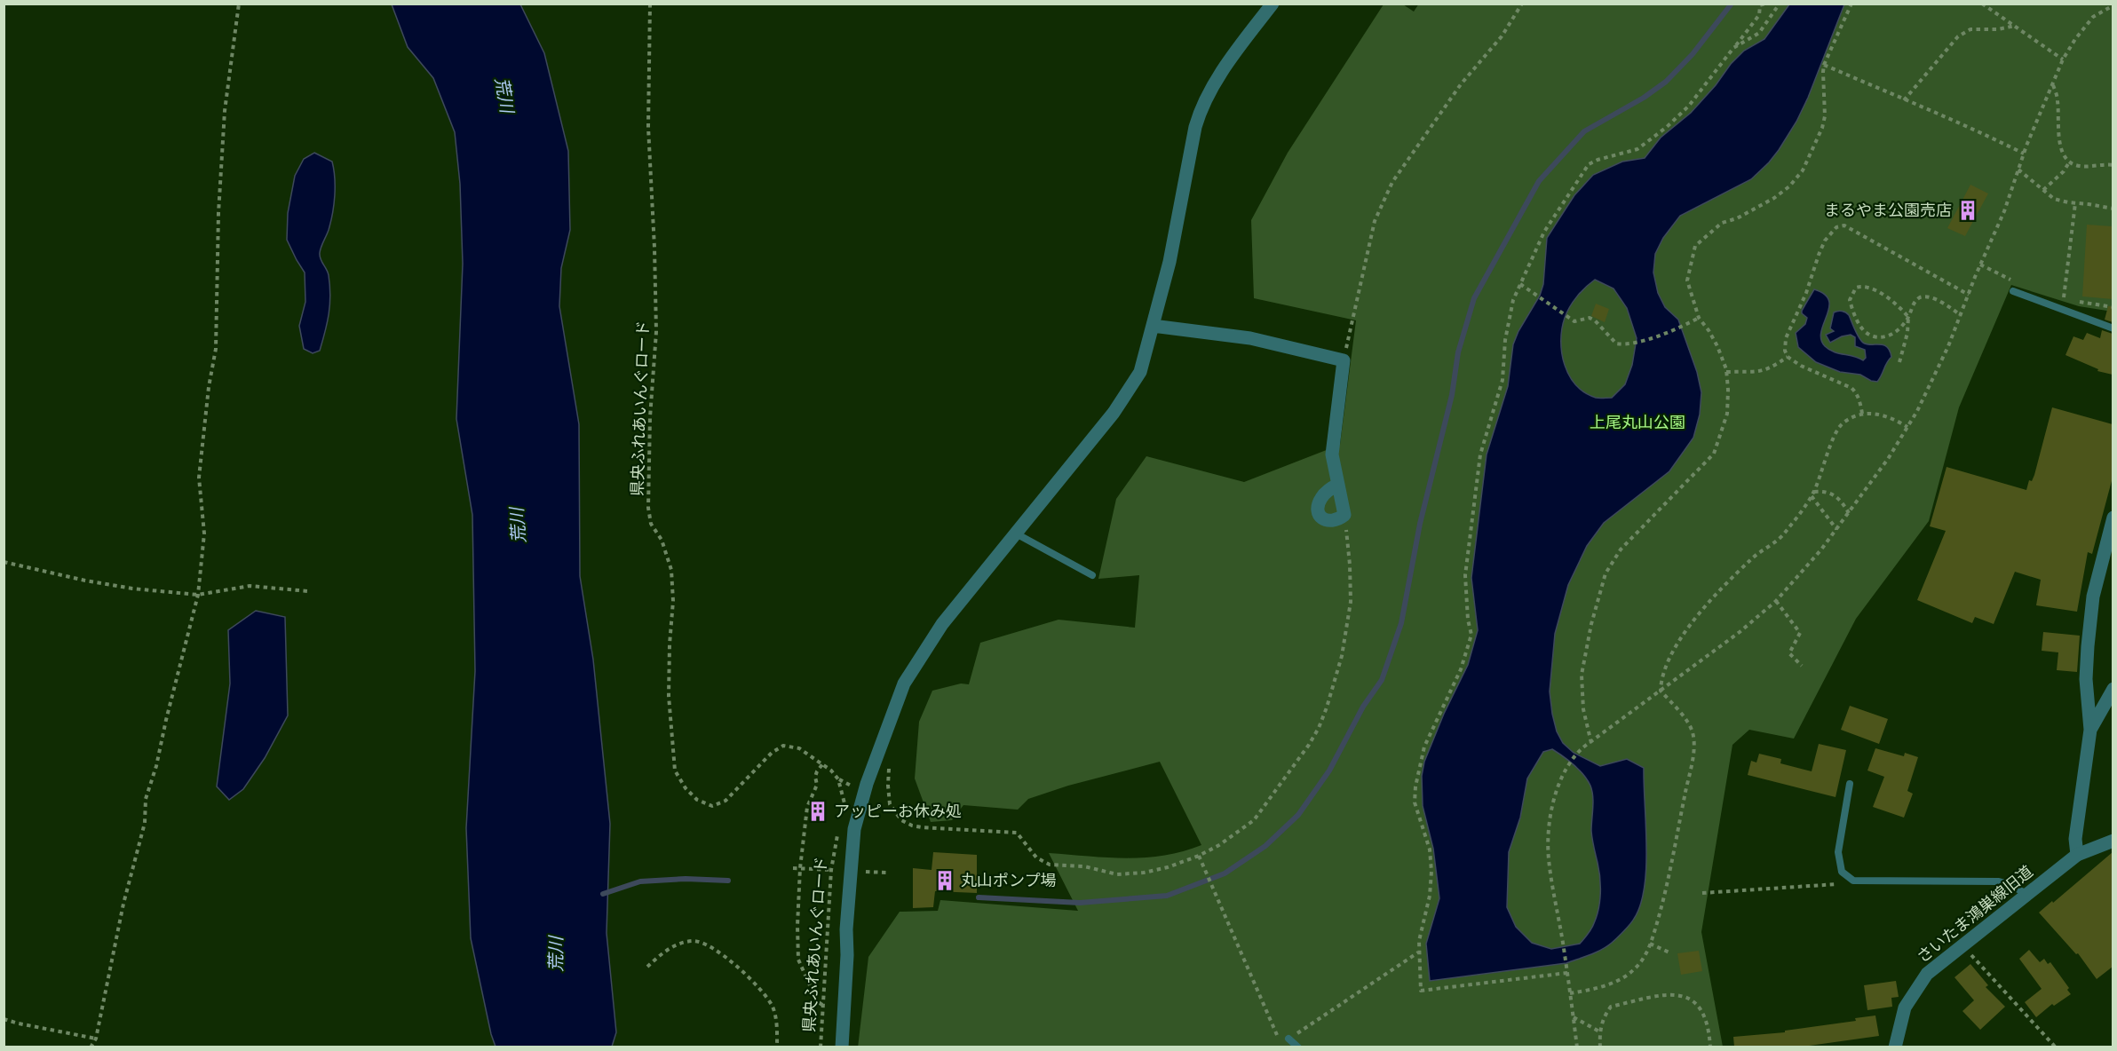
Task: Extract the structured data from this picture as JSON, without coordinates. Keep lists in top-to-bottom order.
{
  "streets": {
    "street": ["さいたま鴻巣線旧道"],
    "path": ["県央ふれあいんぐロード"]
  },
  "water": ["荒川"],
  "parks": ["上尾丸山公園"],
  "places": {
    "building": ["まるやま公園売店", "アッピーお休み処", "丸山ポンプ場"]
  }
}
